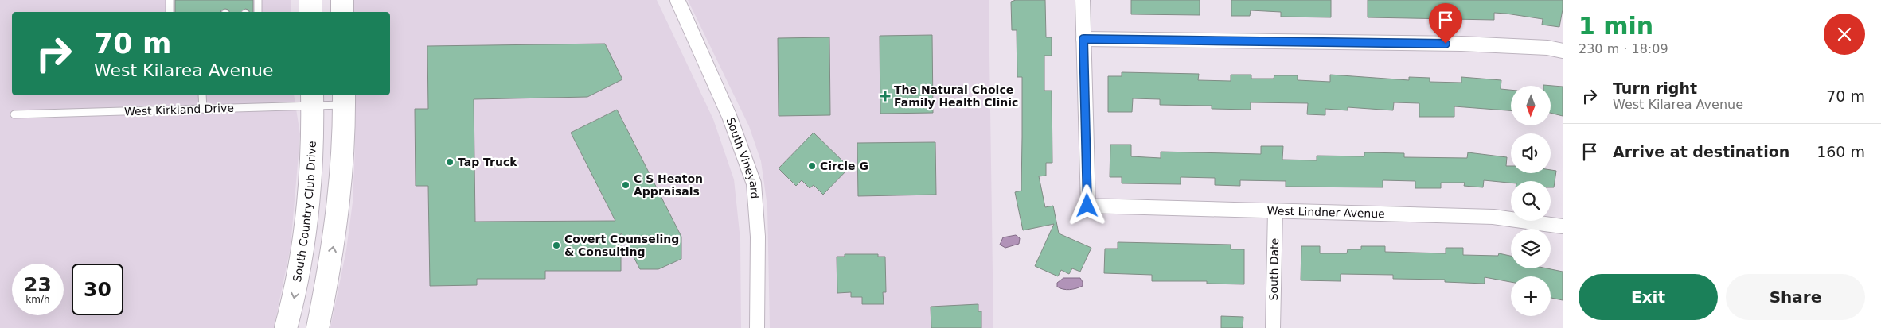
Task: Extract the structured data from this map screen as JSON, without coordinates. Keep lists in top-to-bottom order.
{
  "streets": {
    "main road": ["South Country Club Drive"],
    "street": ["South Vineyard", "West Lindner Avenue", "South Date"],
    "lane": ["West Kirkland Drive"]
  },
  "crossings": [
    ["West Kirkland Drive", "South Country Club Drive"],
    ["West Lindner Avenue", "South Date"]
  ],
  "places": {
    "health": ["The Natural Choice Family Health Clinic"],
    "other": [
      "Tap Truck",
      "Circle G",
      "C S Heaton Appraisals",
      "Covert Counseling & Consulting"
    ]
  },
  "north": "bottom",
  "page": {
    "heading": ["1 min", "230 m · 18:09"],
    "turn": ["70 m", "West Kilarea Avenue"],
    "list": [
      {
        "name": "Turn right",
        "note": "West Kilarea Avenue",
        "value": "70 m"
      },
      {
        "name": "Arrive at destination",
        "value": "160 m"
      }
    ],
    "map_buttons": "+",
    "speed": "23 km/h",
    "limit": "30",
    "buttons": ["Exit", "Share"]
  }
}
